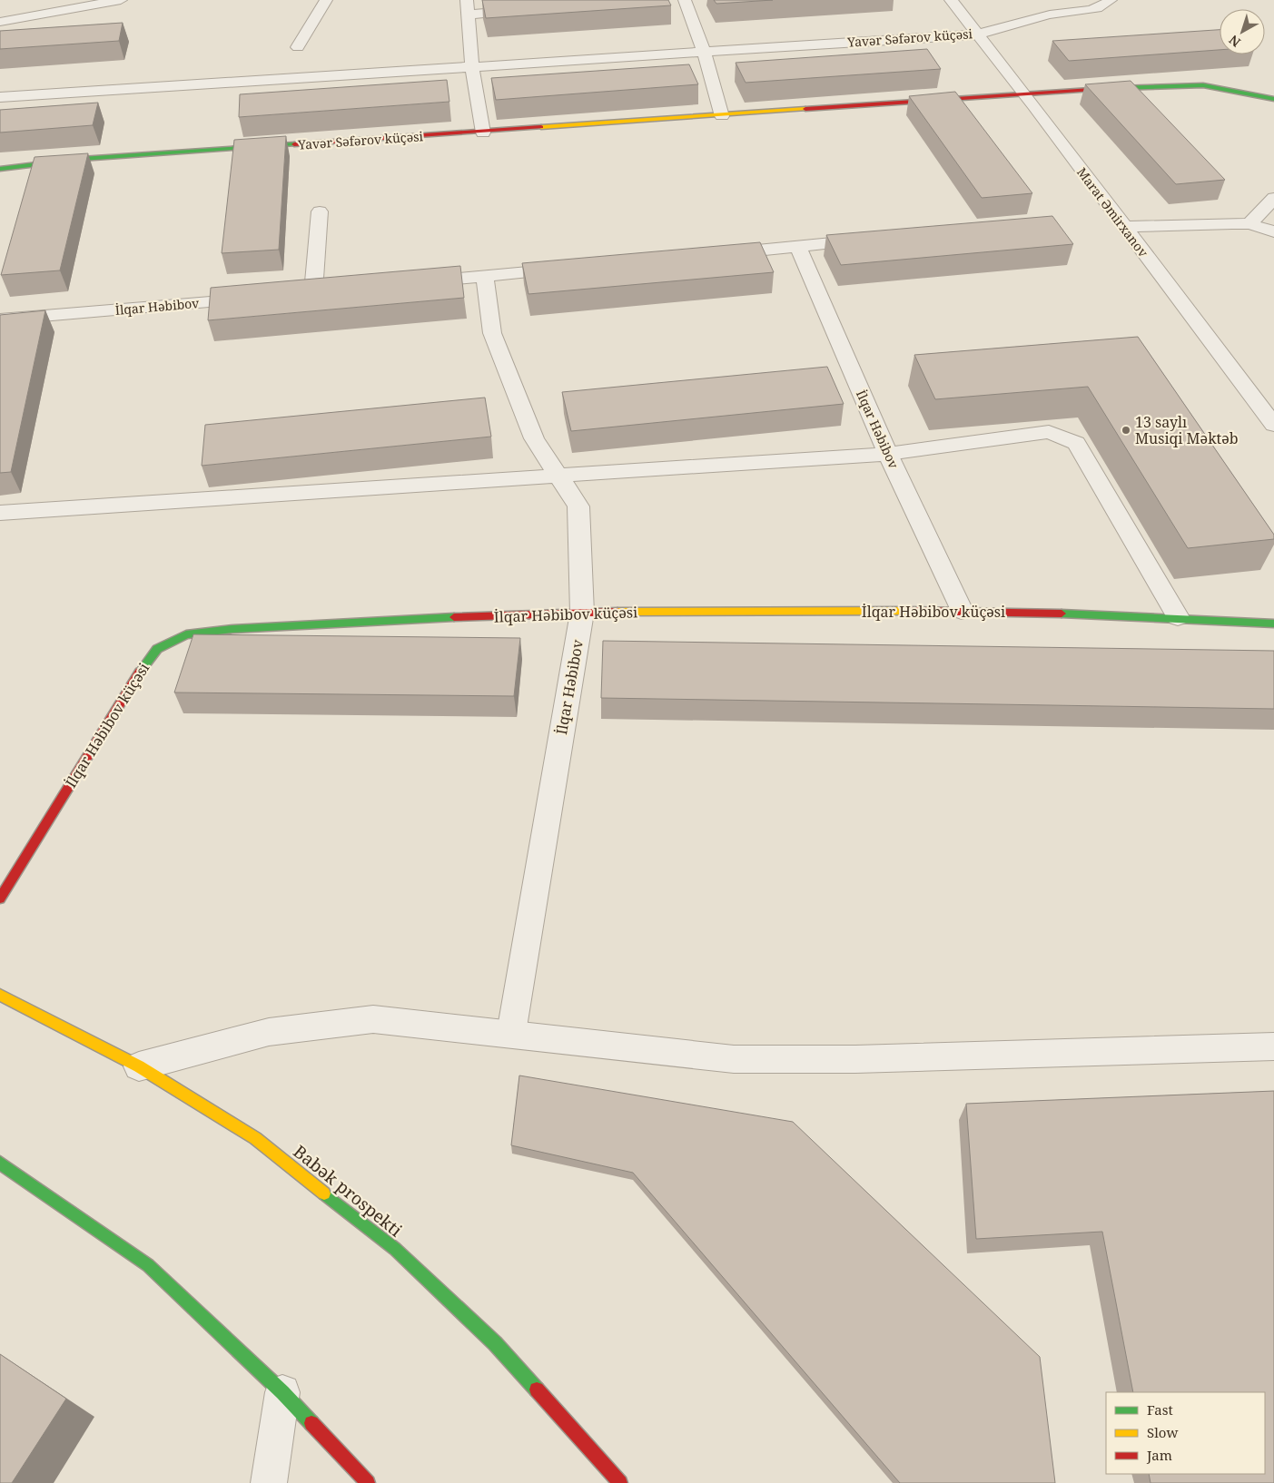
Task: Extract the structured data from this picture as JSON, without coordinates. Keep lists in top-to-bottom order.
{
  "streets": {
    "street": [
      "Yavər Səfərov küçəsi",
      "Marat Əmirxanov",
      "İlqar Həbibov",
      "İlqar Həbibov küçəsi",
      "Babək prospekti"
    ]
  },
  "crossings": [
    ["Yavər Səfərov küçəsi", "Marat Əmirxanov"],
    ["İlqar Həbibov", "İlqar Həbibov küçəsi"]
  ],
  "places": ["13 saylı Musiqi Məktəb"],
  "legend": ["Fast", "Slow", "Jam"],
  "north": "bottom left"
}
